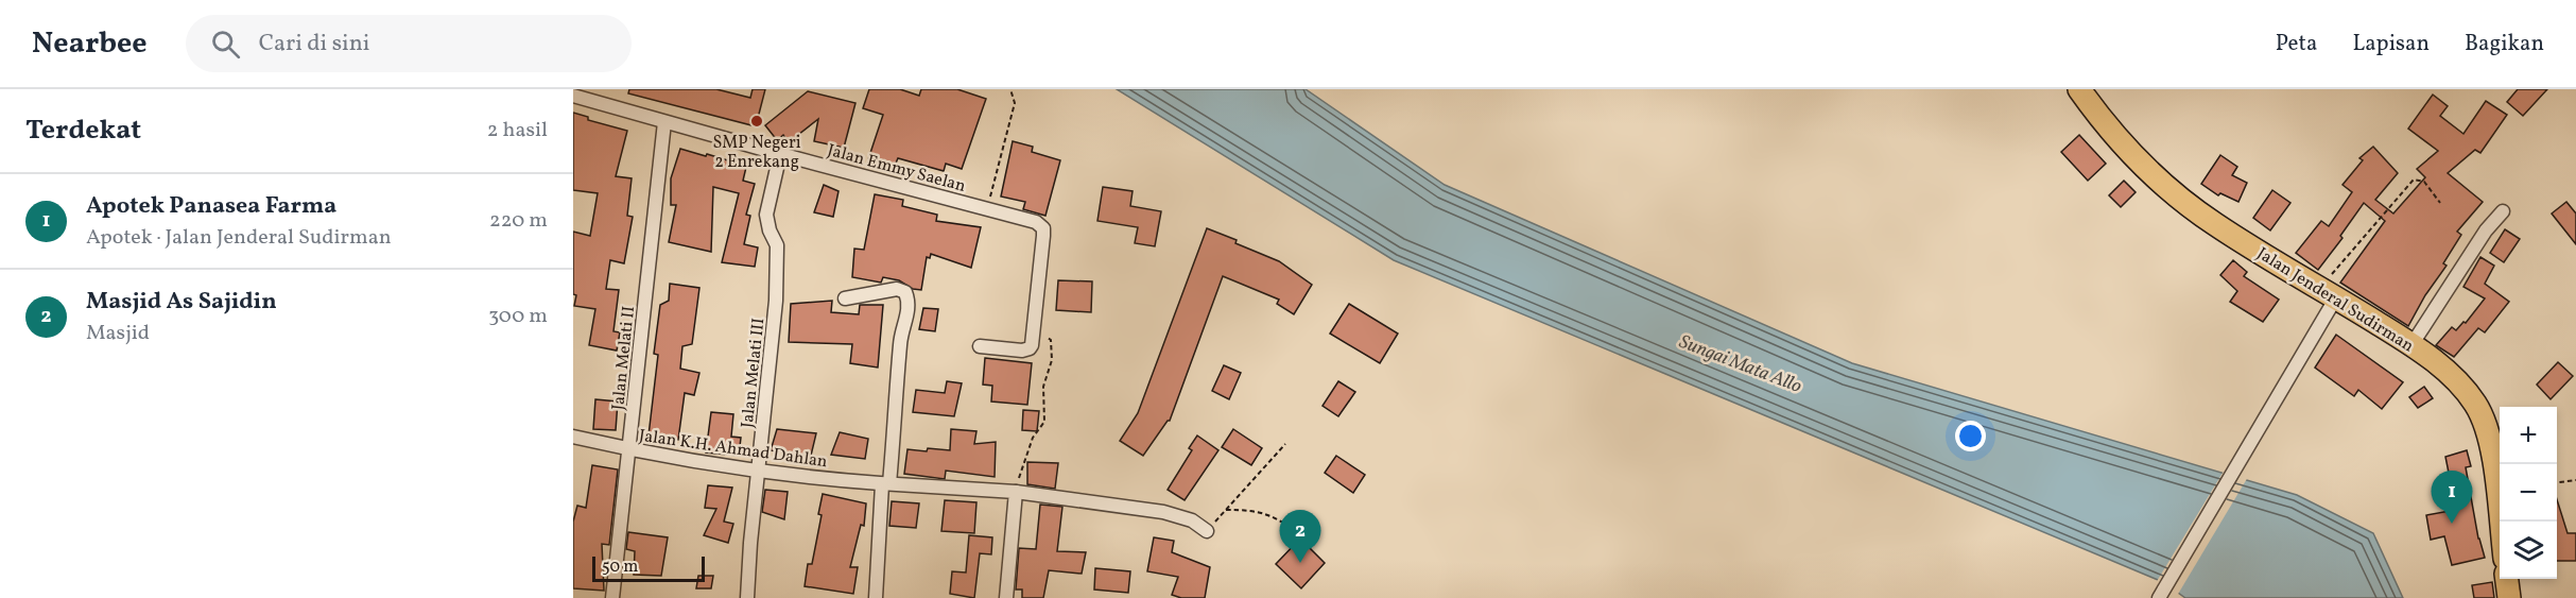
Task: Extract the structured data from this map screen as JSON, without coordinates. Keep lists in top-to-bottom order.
{
  "streets": {
    "highway": ["Jalan Jenderal Sudirman"],
    "street": [
      "Jalan Emmy Saelan",
      "Jalan Melati II",
      "Jalan Melati III",
      "Jalan K.H. Ahmad Dahlan"
    ]
  },
  "crossings": [
    ["Jalan Emmy Saelan", "Jalan Melati II"],
    ["Jalan Emmy Saelan", "Jalan Melati III"],
    ["Jalan Melati II", "Jalan K.H. Ahmad Dahlan"],
    ["Jalan Melati III", "Jalan K.H. Ahmad Dahlan"]
  ],
  "water": ["Sungai Mata Allo"],
  "places": ["SMP Negeri 2 Enrekang"],
  "scale_bar": "50 m",
  "page": {
    "header": "Nearbee",
    "search": "Cari di sini",
    "nav": ["Peta", "Lapisan", "Bagikan"],
    "heading": ["Terdekat", "2 hasil"],
    "list": [
      {
        "mark": "1",
        "name": "Apotek Panasea Farma",
        "note": "Apotek · Jalan Jenderal Sudirman",
        "value": "220 m"
      },
      {
        "mark": "2",
        "name": "Masjid As Sajidin",
        "note": "Masjid",
        "value": "300 m"
      }
    ],
    "map_buttons": ["+", "−"],
    "pins": ["1", "2"],
    "scale": "50 m"
  }
}
